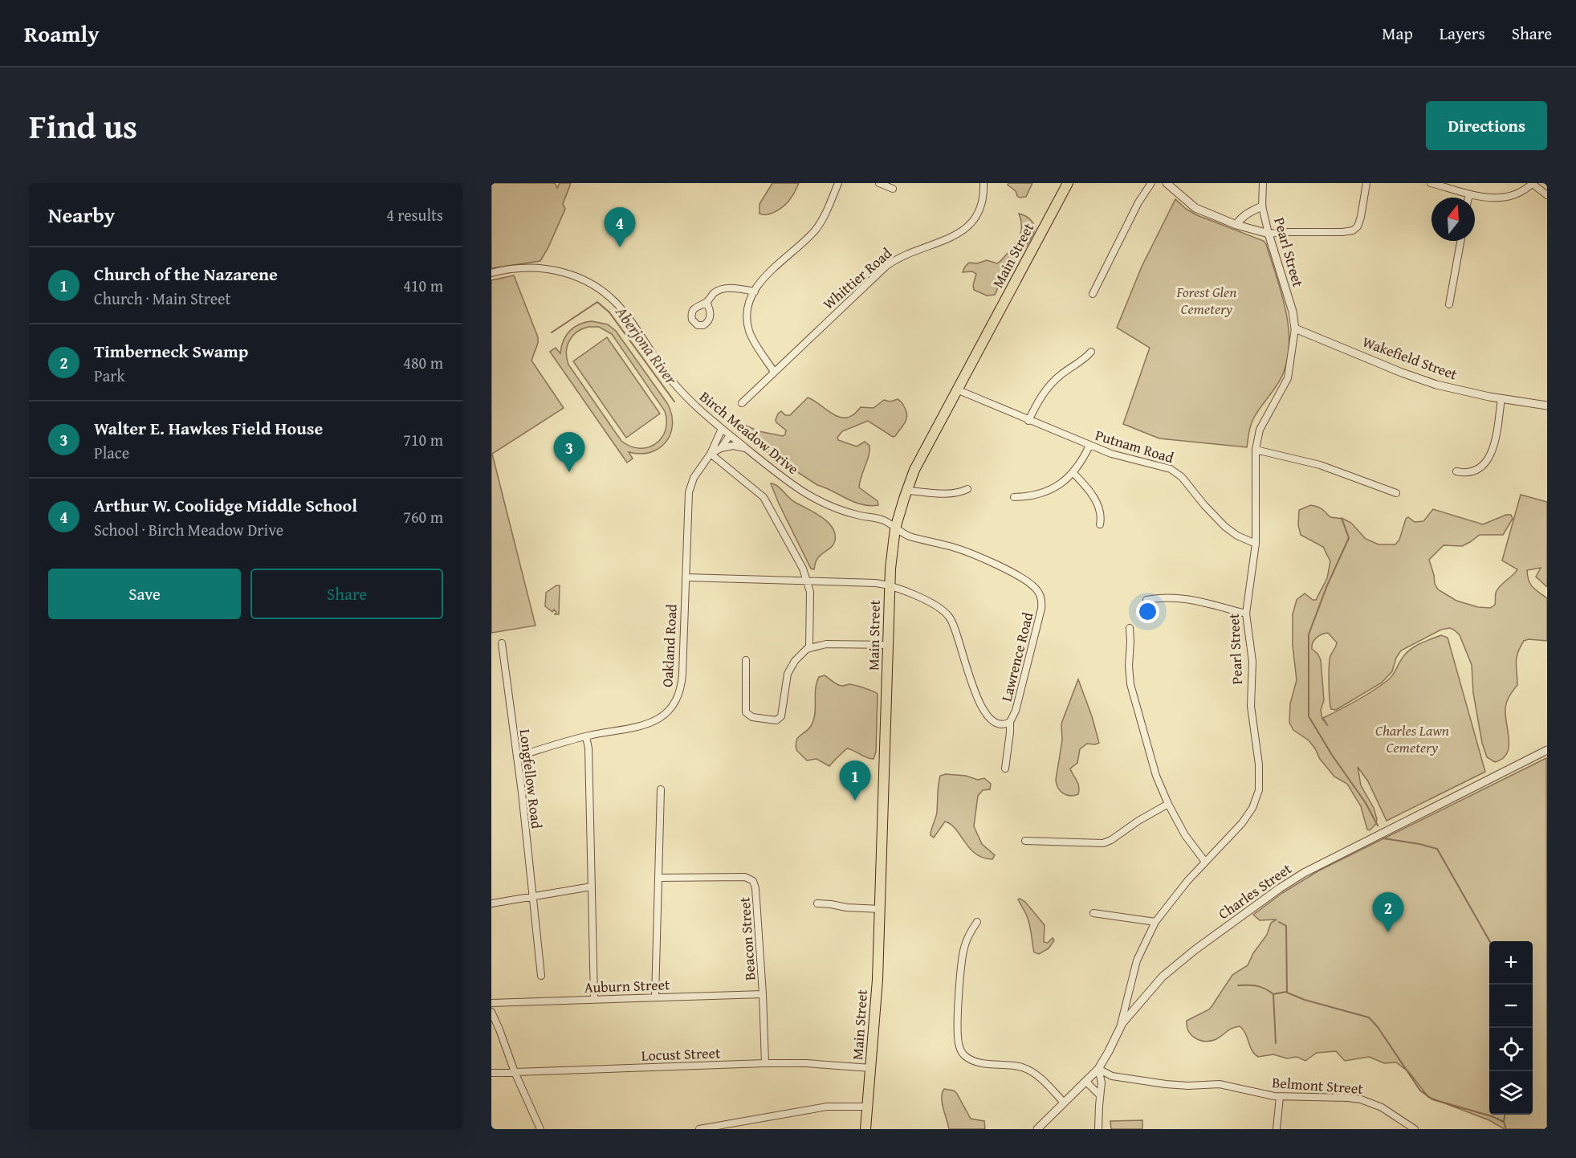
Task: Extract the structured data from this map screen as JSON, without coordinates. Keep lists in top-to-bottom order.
{
  "streets": {
    "main road": ["Main Street"],
    "street": [
      "Pearl Street",
      "Whittier Road",
      "Wakefield Street",
      "Birch Meadow Drive",
      "Putnam Road",
      "Oakland Road",
      "Lawrence Road",
      "Longfellow Road",
      "Charles Street",
      "Beacon Street",
      "Auburn Street",
      "Locust Street",
      "Belmont Street"
    ]
  },
  "crossings": [
    ["Pearl Street", "Wakefield Street"],
    ["Pearl Street", "Putnam Road"],
    ["Pearl Street", "Charles Street"],
    ["Main Street", "Birch Meadow Drive"],
    ["Main Street", "Putnam Road"],
    ["Main Street", "Lawrence Road"],
    ["Main Street", "Locust Street"],
    ["Birch Meadow Drive", "Oakland Road"],
    ["Birch Meadow Drive", "Lawrence Road"],
    ["Oakland Road", "Longfellow Road"],
    ["Charles Street", "Belmont Street"],
    ["Beacon Street", "Auburn Street"],
    ["Beacon Street", "Locust Street"]
  ],
  "water": ["Aberjona River"],
  "parks": ["Forest Glen Cemetery", "Charles Lawn Cemetery"],
  "north": "top",
  "page": {
    "header": "Roamly",
    "nav": ["Map", "Layers", "Share"],
    "title": "Find us",
    "buttons": [
      "Directions",
      ["Save", "Share"]
    ],
    "heading": ["Nearby", "4 results"],
    "pins": [
      "4",
      "3",
      "1",
      "2"
    ],
    "list": [
      {
        "mark": "1",
        "name": "Church of the Nazarene",
        "note": "Church · Main Street",
        "value": "410 m"
      },
      {
        "mark": "2",
        "name": "Timberneck Swamp",
        "note": "Park",
        "value": "480 m"
      },
      {
        "mark": "3",
        "name": "Walter E. Hawkes Field House",
        "note": "Place",
        "value": "710 m"
      },
      {
        "mark": "4",
        "name": "Arthur W. Coolidge Middle School",
        "note": "School · Birch Meadow Drive",
        "value": "760 m"
      }
    ],
    "map_buttons": ["+", "−"]
  }
}
